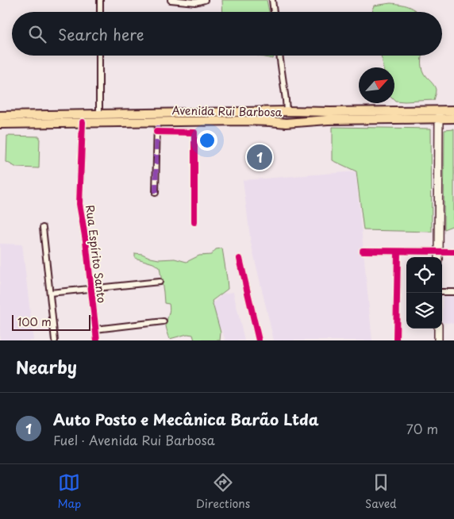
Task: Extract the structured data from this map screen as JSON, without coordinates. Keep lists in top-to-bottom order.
{
  "streets": {
    "main road": ["Avenida Rui Barbosa"],
    "street": ["Rua Espírito Santo"]
  },
  "crossings": [
    ["Avenida Rui Barbosa", "Rua Espírito Santo"]
  ],
  "scale_bar": "100 m",
  "north": "top right",
  "page": {
    "search": "Search here",
    "pins": "1",
    "scale": "100 m",
    "heading": "Nearby",
    "list": [
      {
        "mark": "1",
        "name": "Auto Posto e Mecânica Barão Ltda",
        "note": "Fuel · Avenida Rui Barbosa",
        "value": "70 m"
      }
    ],
    "nav": ["Map", "Directions", "Saved"]
  }
}
